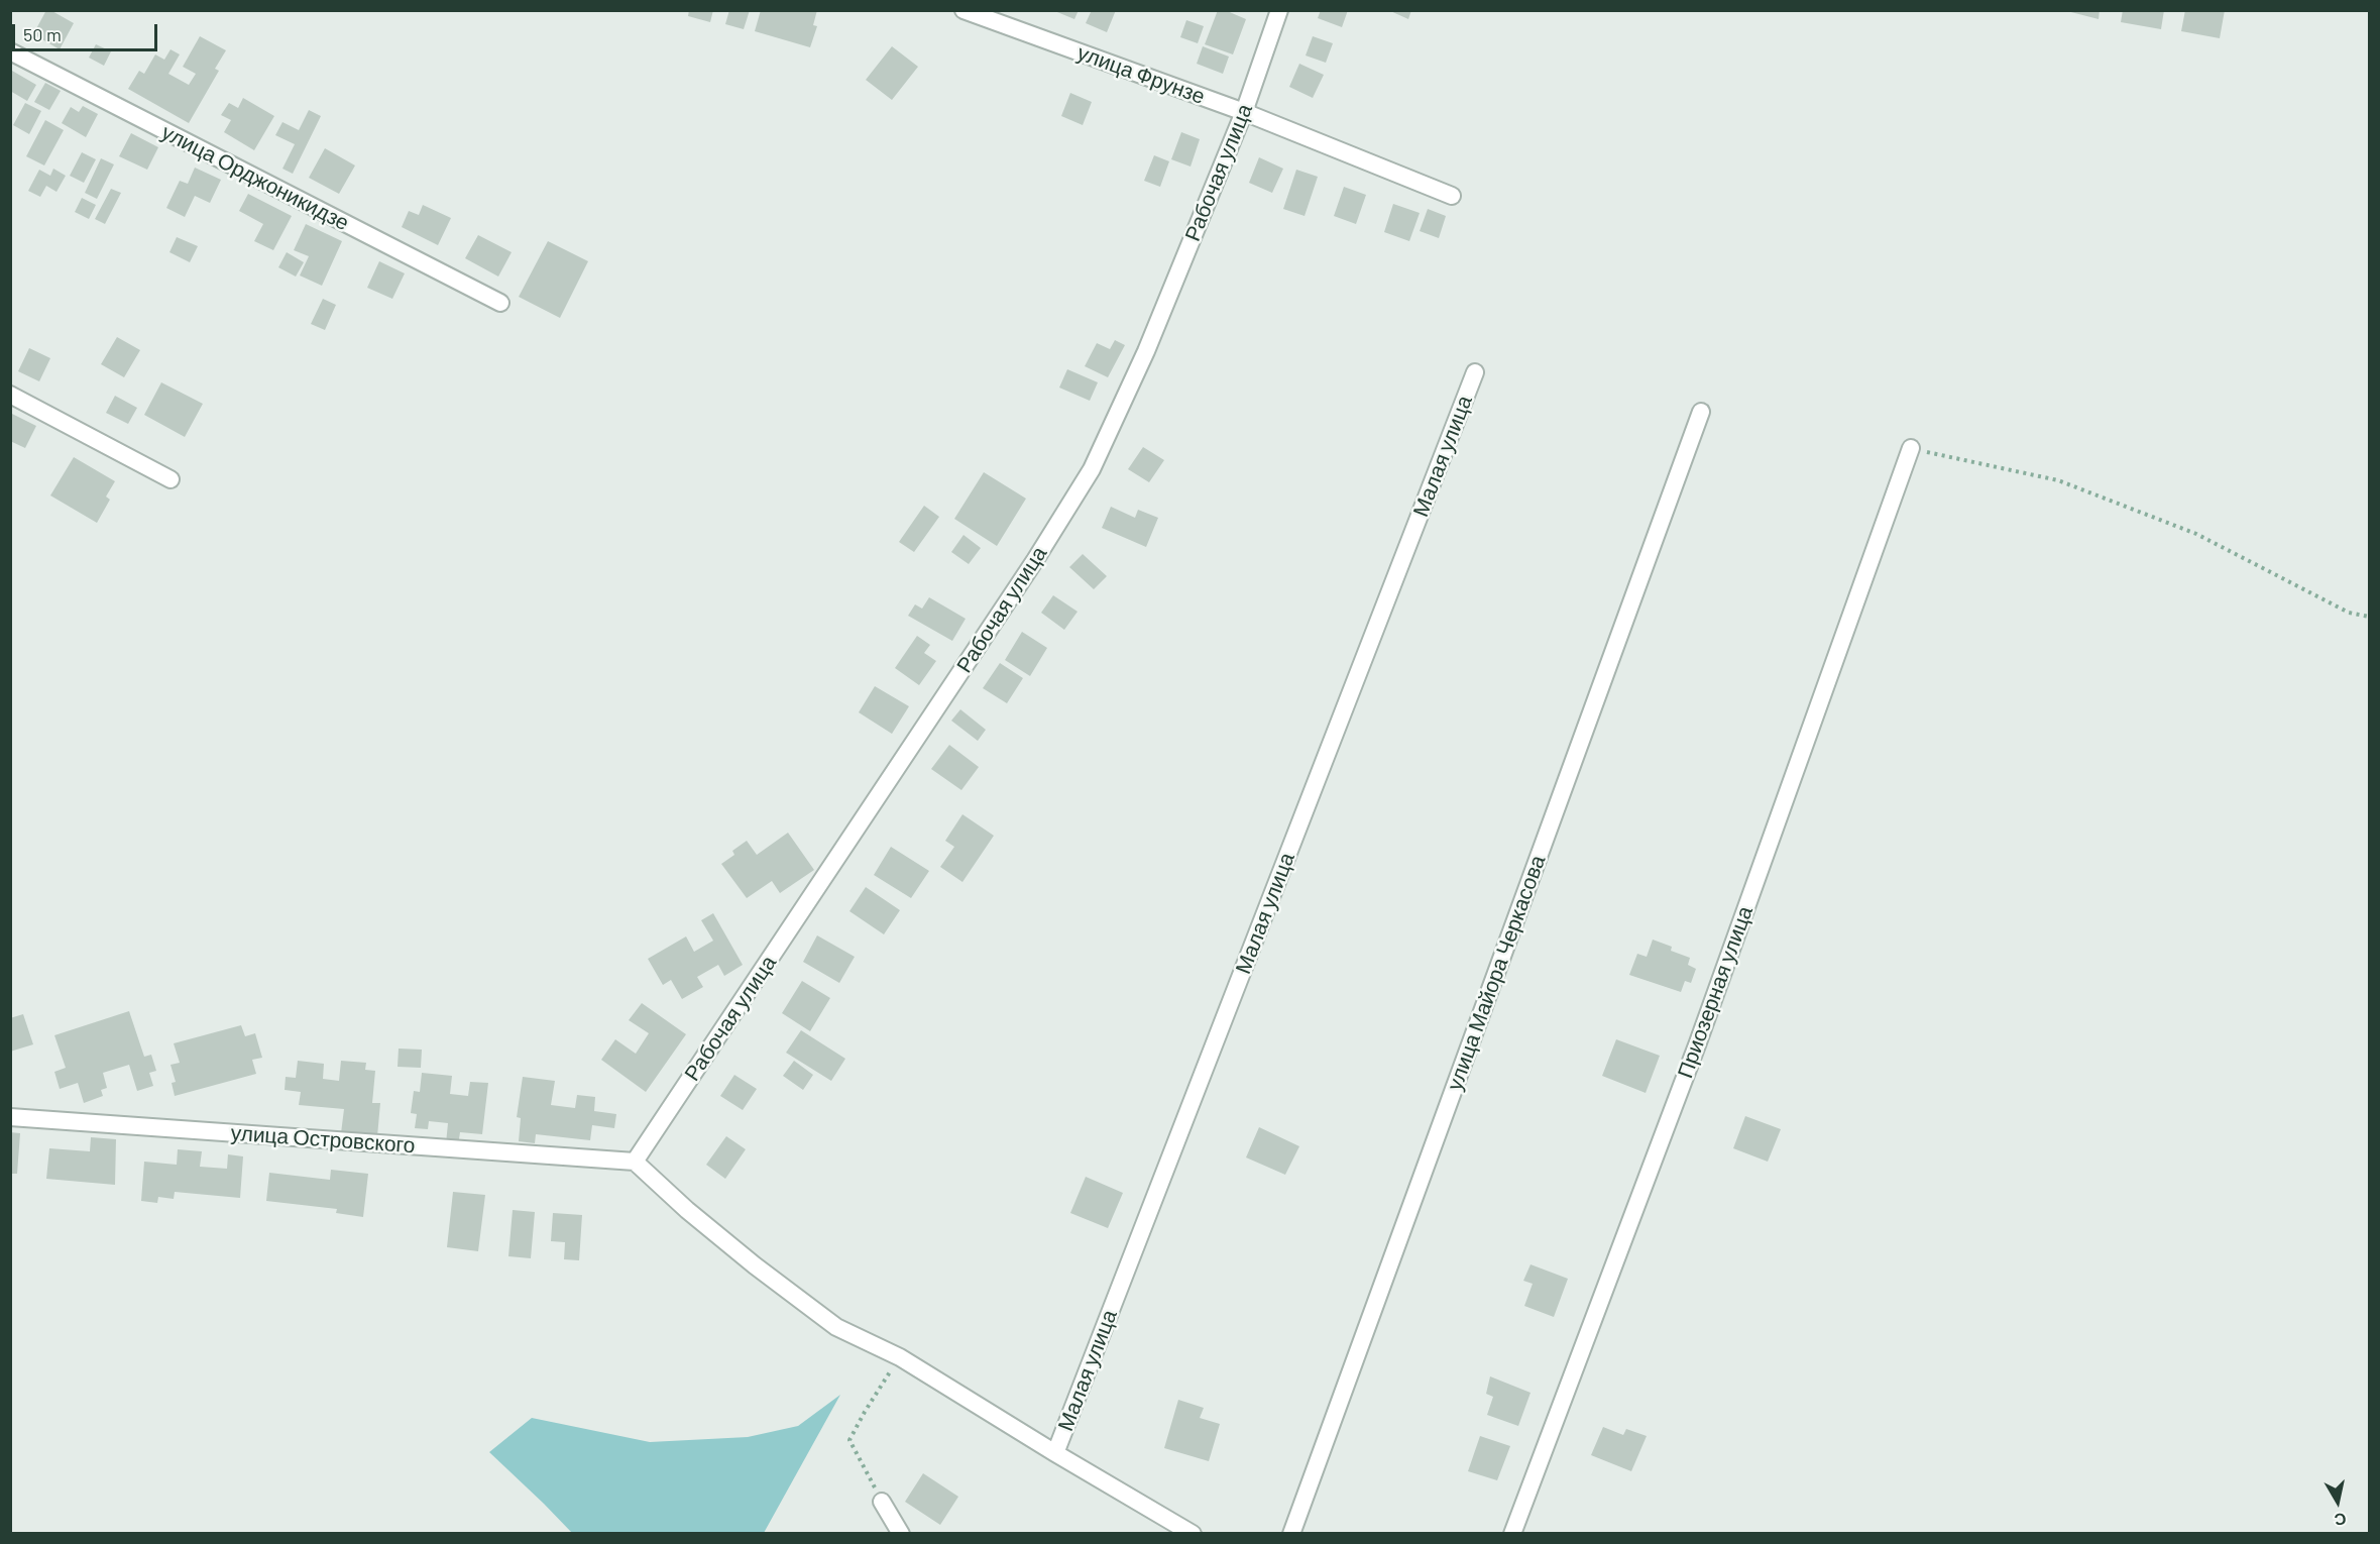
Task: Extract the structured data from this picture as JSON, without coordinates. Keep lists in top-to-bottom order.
{
  "streets": {
    "street": [
      "улица Фрунзе",
      "Рабочая улица",
      "улица Орджоникидзе",
      "Малая улица",
      "улица Майора Черкасова",
      "Приозерная улица",
      "улица Островского"
    ]
  },
  "crossings": [
    ["улица Фрунзе", "Рабочая улица"],
    ["Рабочая улица", "улица Островского"]
  ],
  "scale_bar": "50 m",
  "north": "bottom"
}
